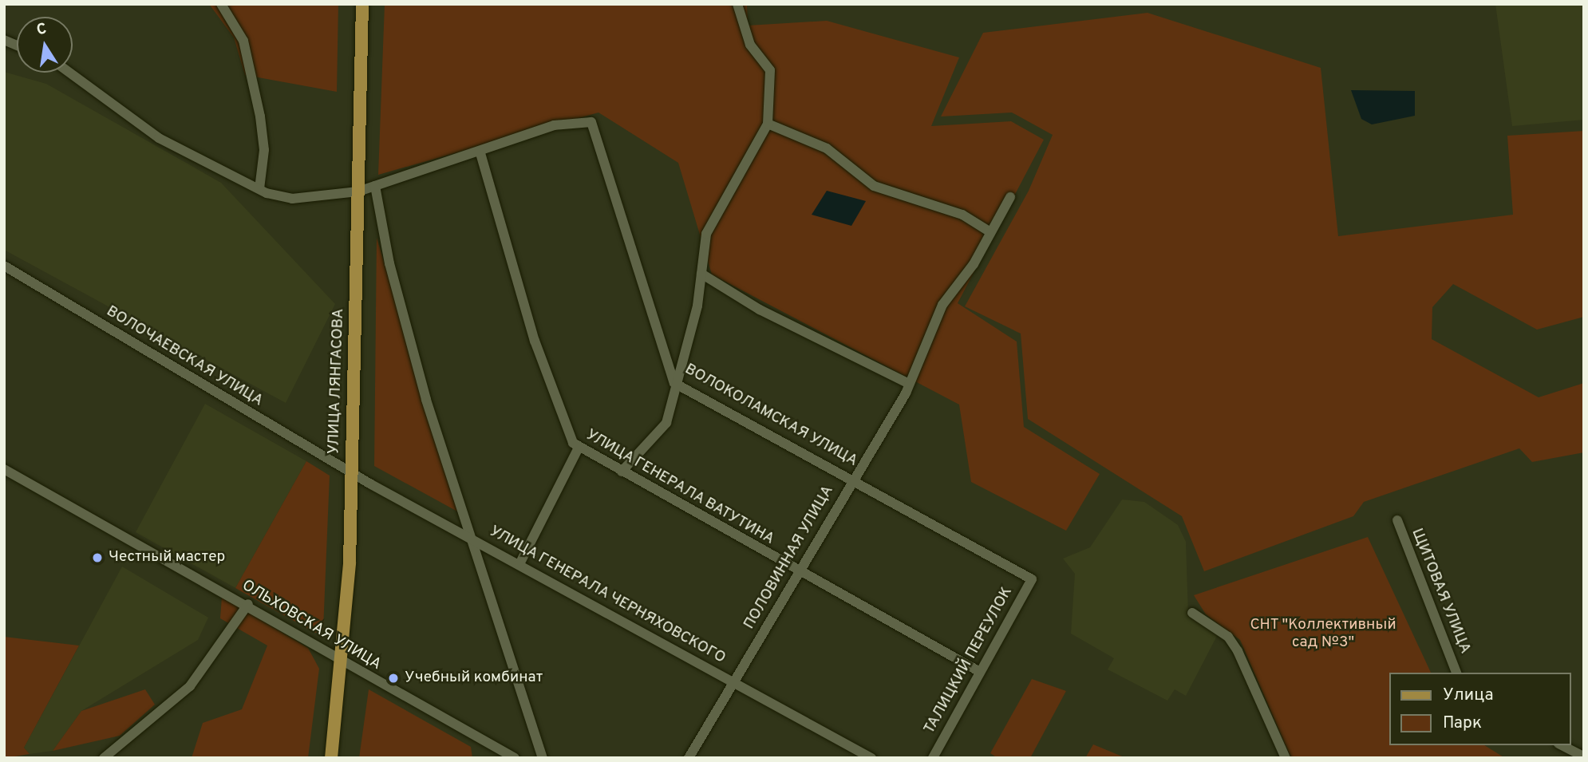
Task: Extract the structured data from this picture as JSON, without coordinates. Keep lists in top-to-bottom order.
{
  "streets": {
    "main road": ["УЛИЦА ЛЯНГАСОВА"],
    "street": [
      "ВОЛОЧАЕВСКАЯ УЛИЦА",
      "ВОЛОКОЛАМСКАЯ УЛИЦА",
      "УЛИЦА ГЕНЕРАЛА ВАТУТИНА",
      "ПОЛОВИННАЯ УЛИЦА",
      "ЩИТОВАЯ УЛИЦА",
      "УЛИЦА ГЕНЕРАЛА ЧЕРНЯХОВСКОГО",
      "ОЛЬХОВСКАЯ УЛИЦА",
      "ТАЛИЦКИЙ ПЕРЕУЛОК"
    ]
  },
  "crossings": [
    ["ВОЛОЧАЕВСКАЯ УЛИЦА", "УЛИЦА ЛЯНГАСОВА"],
    ["ВОЛОЧАЕВСКАЯ УЛИЦА", "УЛИЦА ГЕНЕРАЛА ЧЕРНЯХОВСКОГО"],
    ["УЛИЦА ЛЯНГАСОВА", "ОЛЬХОВСКАЯ УЛИЦА"],
    ["ВОЛОКОЛАМСКАЯ УЛИЦА", "УЛИЦА ГЕНЕРАЛА ВАТУТИНА"],
    ["ВОЛОКОЛАМСКАЯ УЛИЦА", "ПОЛОВИННАЯ УЛИЦА"],
    ["ВОЛОКОЛАМСКАЯ УЛИЦА", "ТАЛИЦКИЙ ПЕРЕУЛОК"],
    ["УЛИЦА ГЕНЕРАЛА ВАТУТИНА", "ПОЛОВИННАЯ УЛИЦА"],
    ["УЛИЦА ГЕНЕРАЛА ВАТУТИНА", "ТАЛИЦКИЙ ПЕРЕУЛОК"],
    ["ПОЛОВИННАЯ УЛИЦА", "УЛИЦА ГЕНЕРАЛА ЧЕРНЯХОВСКОГО"]
  ],
  "parks": ["СНТ \"Коллективный сад №3\""],
  "places": ["Честный мастер", "Учебный комбинат"],
  "legend": ["Улица", "Парк"],
  "north": "top"
}
